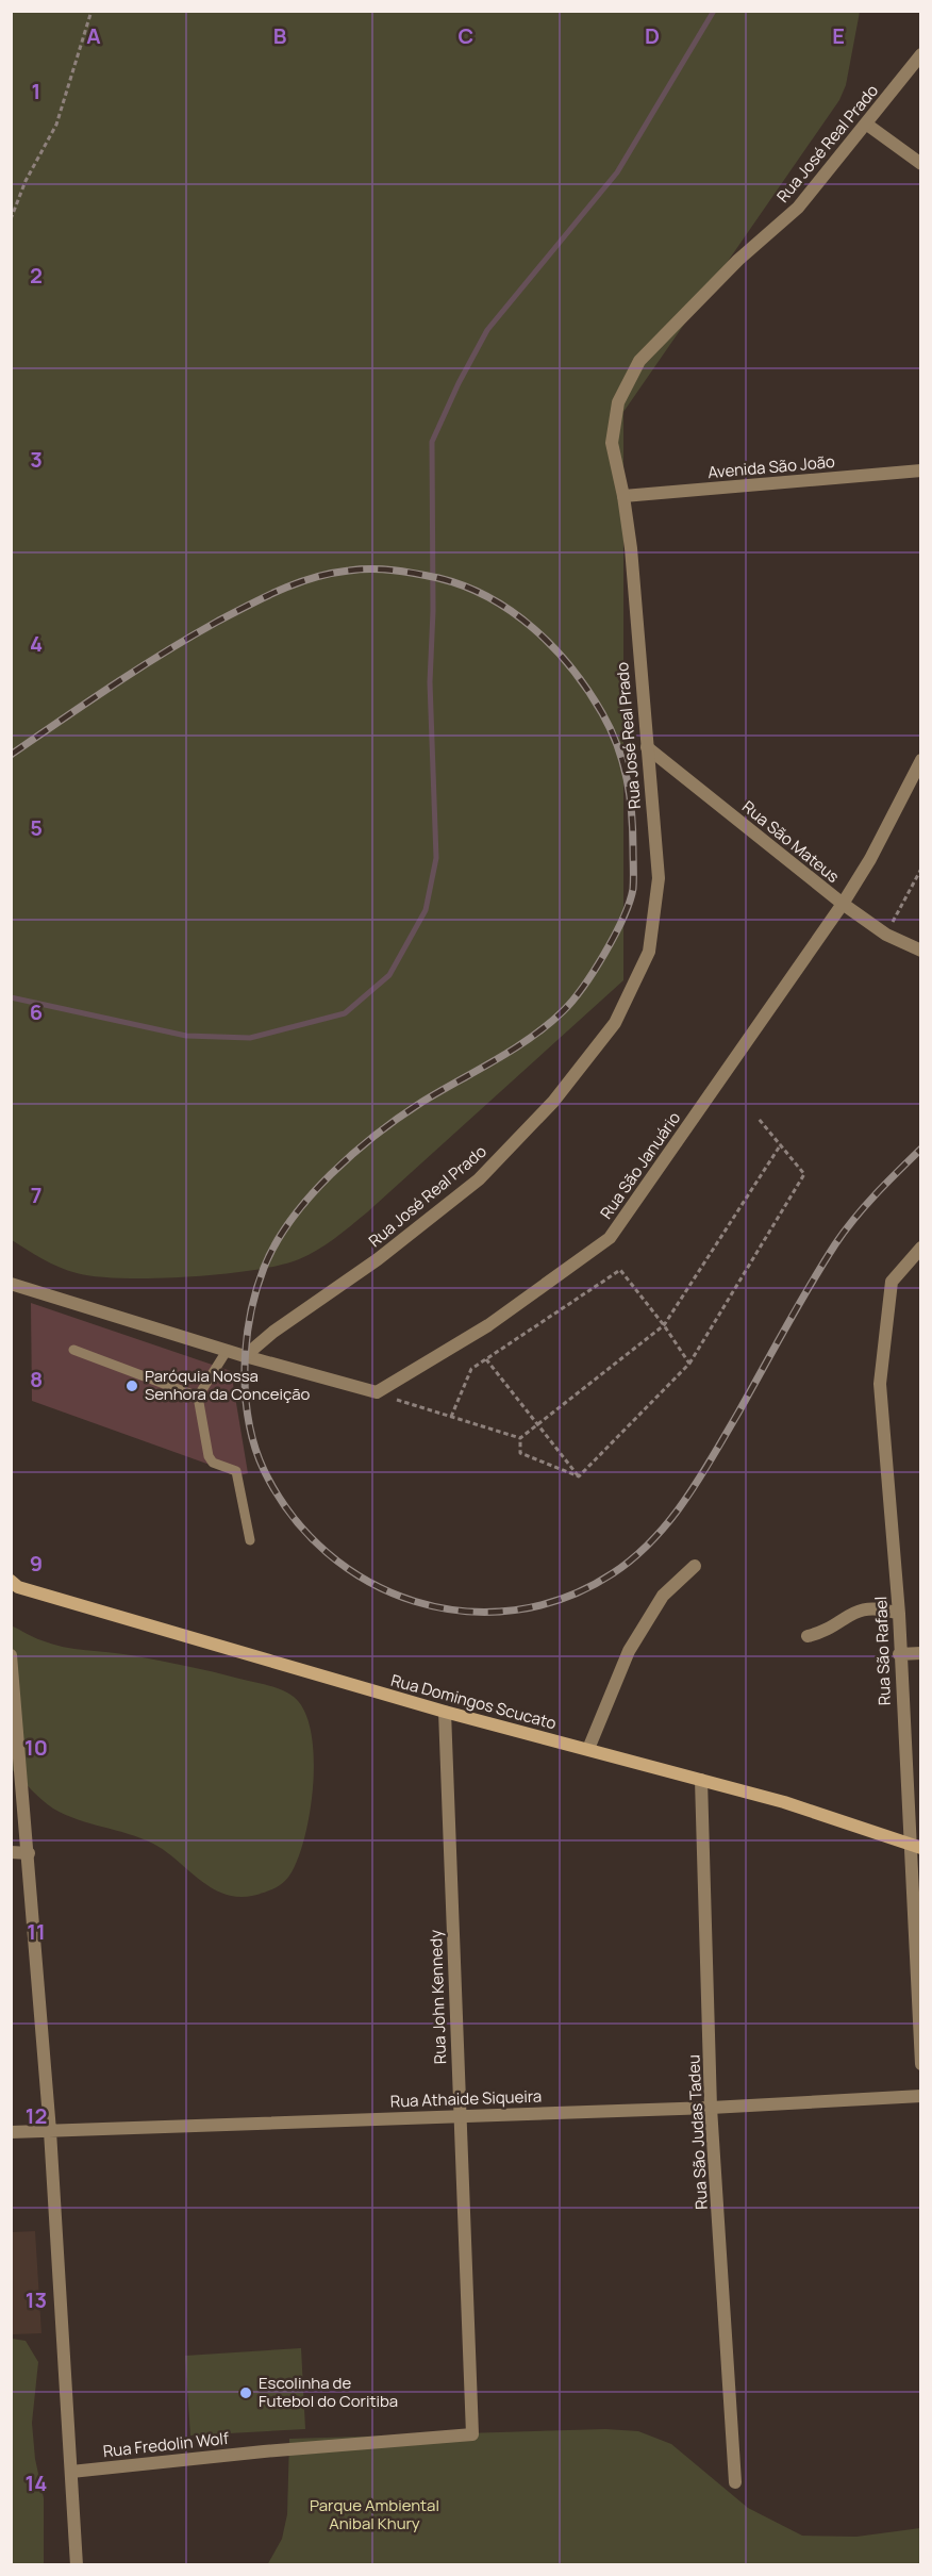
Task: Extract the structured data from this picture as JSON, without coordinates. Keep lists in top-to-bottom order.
{
  "streets": {
    "main road": ["Rua Domingos Scucato"],
    "street": [
      "Rua José Real Prado",
      "Avenida São João",
      "Rua São Mateus",
      "Rua São Januário",
      "Rua São Rafael",
      "Rua John Kennedy",
      "Rua Athaide Siqueira",
      "Rua São Judas Tadeu",
      "Rua Fredolin Wolf"
    ]
  },
  "crossings": [
    ["Rua José Real Prado", "Avenida São João"],
    ["Rua José Real Prado", "Rua São Mateus"],
    ["Rua São Mateus", "Rua São Januário"],
    ["Rua São Rafael", "Rua Domingos Scucato"],
    ["Rua Domingos Scucato", "Rua John Kennedy"],
    ["Rua Domingos Scucato", "Rua São Judas Tadeu"],
    ["Rua John Kennedy", "Rua Athaide Siqueira"],
    ["Rua John Kennedy", "Rua Fredolin Wolf"],
    ["Rua Athaide Siqueira", "Rua São Judas Tadeu"]
  ],
  "parks": ["Parque Ambiental Anibal Khury"],
  "places": ["Paróquia Nossa Senhora da Conceição", "Escolinha de Futebol do Coritiba"],
  "grid": {
    "columns": [
      "A",
      "B",
      "C",
      "D",
      "E"
    ],
    "rows": [
      "1",
      "2",
      "3",
      "4",
      "5",
      "6",
      "7",
      "8",
      "9",
      "10",
      "11",
      "12",
      "13",
      "14"
    ]
  }
}
